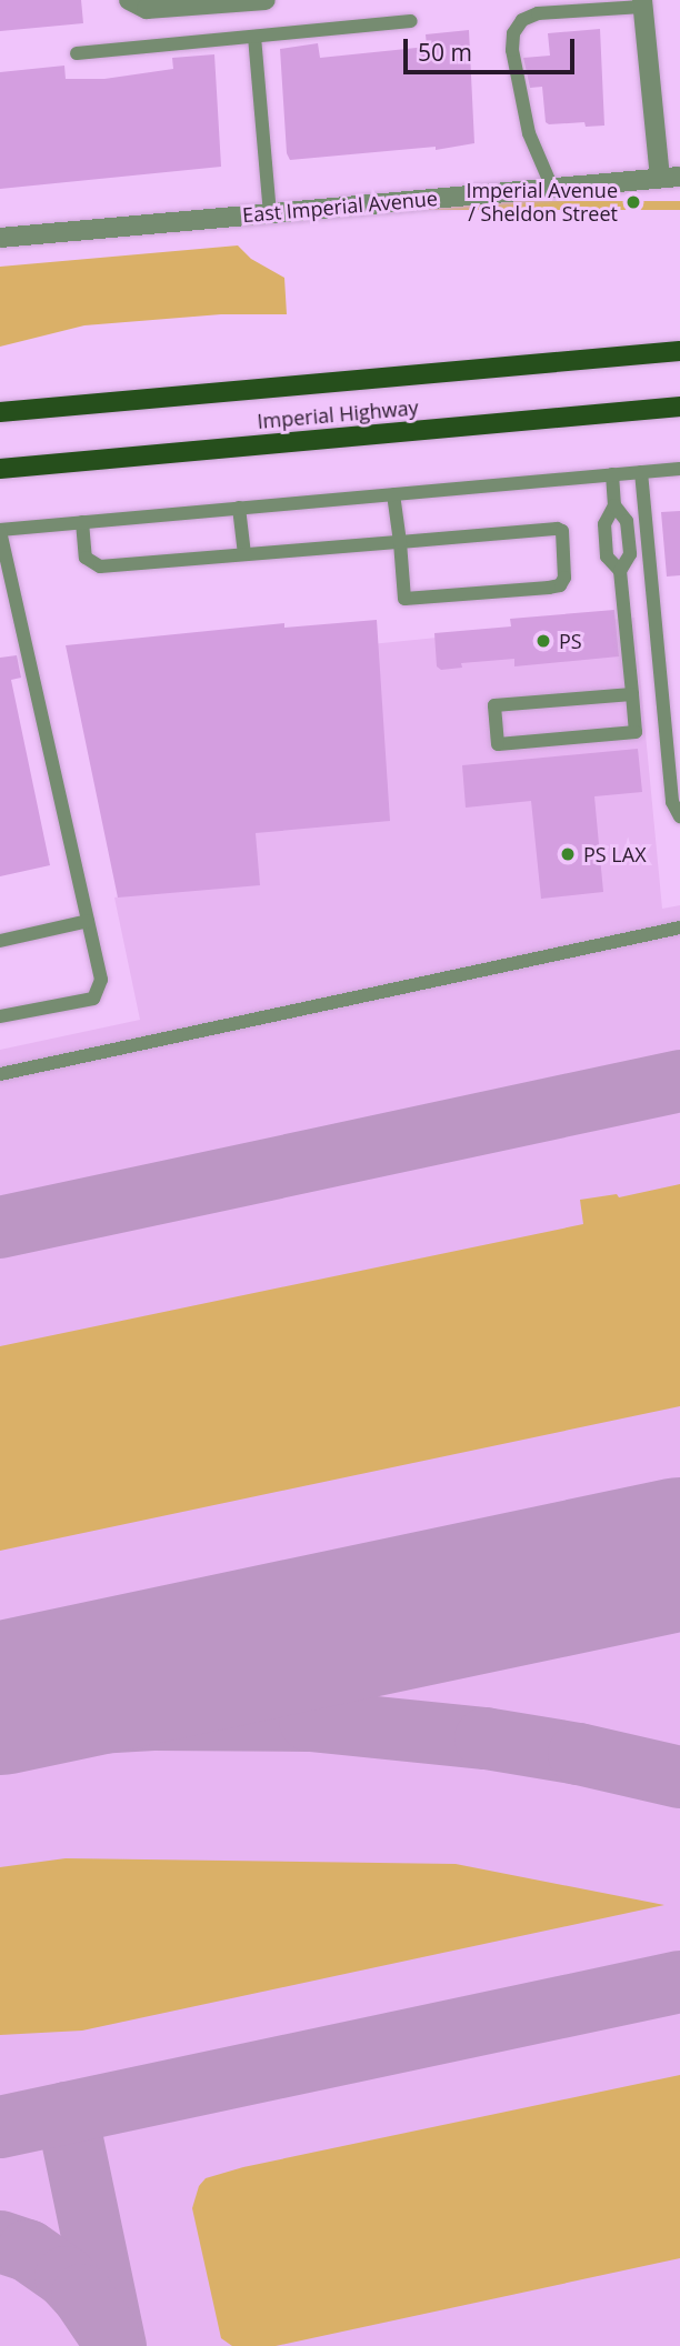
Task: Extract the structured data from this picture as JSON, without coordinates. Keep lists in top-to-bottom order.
{
  "streets": {
    "main road": ["Imperial Highway"],
    "street": ["East Imperial Avenue"]
  },
  "places": ["Imperial Avenue / Sheldon Street", "PS", "PS LAX"],
  "scale_bar": "50 m"
}
